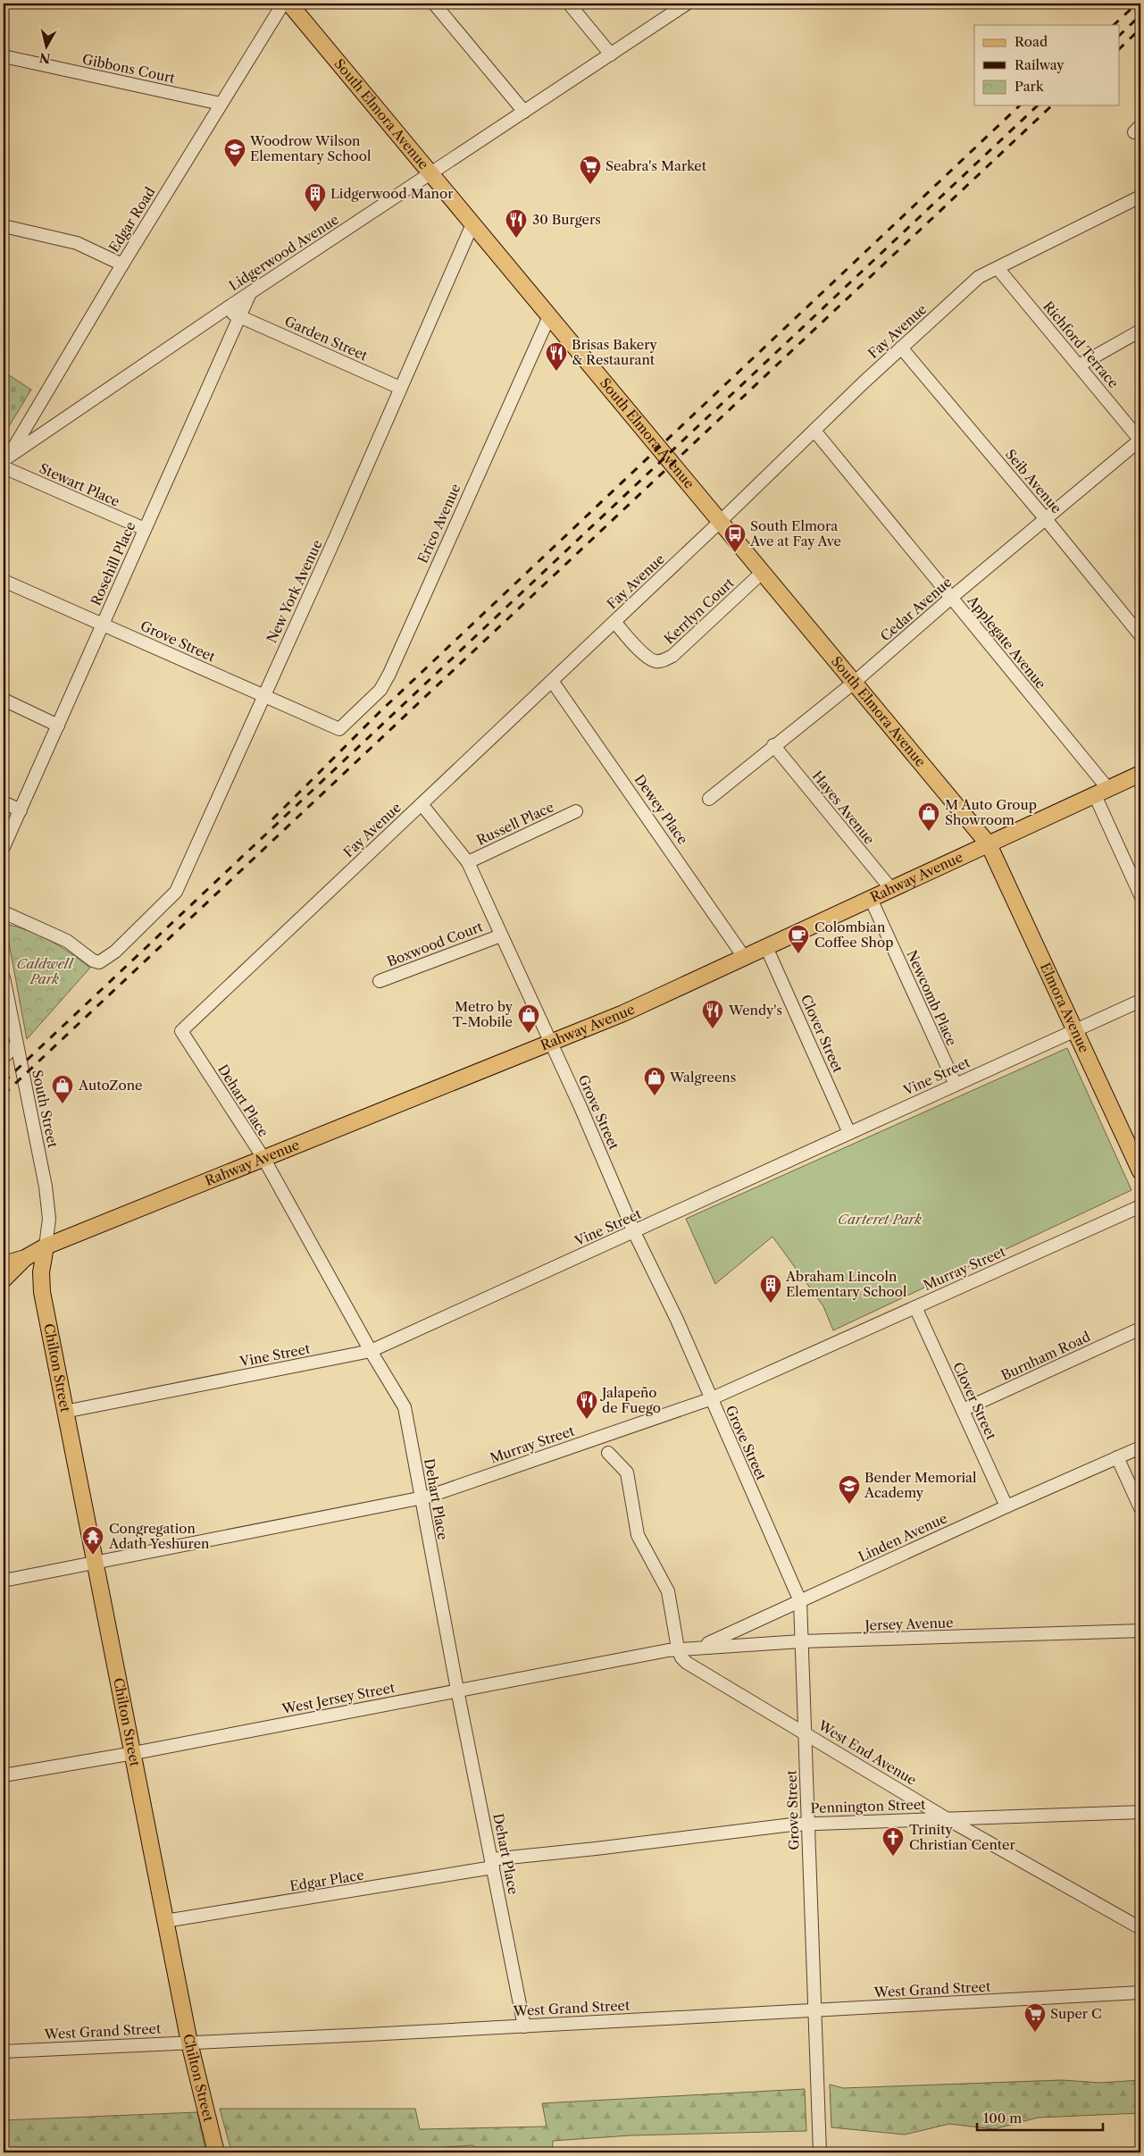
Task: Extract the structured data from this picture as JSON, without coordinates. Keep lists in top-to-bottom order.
{
  "streets": {
    "main road": [
      "South Elmora Avenue",
      "Rahway Avenue",
      "Elmora Avenue",
      "Chilton Street"
    ],
    "street": [
      "Gibbons Court",
      "Edgar Road",
      "Lidgerwood Avenue",
      "Fay Avenue",
      "Garden Street",
      "Richford Terrace",
      "Seib Avenue",
      "Stewart Place",
      "Erico Avenue",
      "Rosehill Place",
      "New York Avenue",
      "Cedar Avenue",
      "Kerrlyn Court",
      "Grove Street",
      "Applegate Avenue",
      "Hayes Avenue",
      "Dewey Place",
      "Russell Place",
      "Boxwood Court",
      "Newcomb Place",
      "Clover Street",
      "Vine Street",
      "Dehart Place",
      "South Street",
      "Murray Street",
      "Burnham Road",
      "Linden Avenue",
      "Jersey Avenue",
      "West Jersey Street",
      "West End Avenue",
      "Pennington Street",
      "Edgar Place",
      "West Grand Street"
    ]
  },
  "crossings": [
    ["Gibbons Court", "Edgar Road"],
    ["South Elmora Avenue", "Lidgerwood Avenue"],
    ["South Elmora Avenue", "Fay Avenue"],
    ["South Elmora Avenue", "Erico Avenue"],
    ["South Elmora Avenue", "New York Avenue"],
    ["South Elmora Avenue", "Cedar Avenue"],
    ["South Elmora Avenue", "Kerrlyn Court"],
    ["South Elmora Avenue", "Rahway Avenue"],
    ["South Elmora Avenue", "Elmora Avenue"],
    ["Edgar Road", "Lidgerwood Avenue"],
    ["Lidgerwood Avenue", "Garden Street"],
    ["Lidgerwood Avenue", "Rosehill Place"],
    ["Fay Avenue", "Richford Terrace"],
    ["Fay Avenue", "Seib Avenue"],
    ["Fay Avenue", "Kerrlyn Court"],
    ["Fay Avenue", "Grove Street"],
    ["Fay Avenue", "Applegate Avenue"],
    ["Fay Avenue", "Dewey Place"],
    ["Fay Avenue", "Dehart Place"],
    ["Garden Street", "Rosehill Place"],
    ["Garden Street", "New York Avenue"],
    ["Richford Terrace", "Cedar Avenue"],
    ["Seib Avenue", "Cedar Avenue"],
    ["Stewart Place", "Rosehill Place"],
    ["Erico Avenue", "Grove Street"],
    ["Rosehill Place", "Grove Street"],
    ["New York Avenue", "Grove Street"],
    ["Cedar Avenue", "Applegate Avenue"],
    ["Cedar Avenue", "Hayes Avenue"],
    ["Grove Street", "Russell Place"],
    ["Grove Street", "Rahway Avenue"],
    ["Grove Street", "Boxwood Court"],
    ["Grove Street", "Vine Street"],
    ["Grove Street", "Murray Street"],
    ["Grove Street", "Linden Avenue"],
    ["Grove Street", "Jersey Avenue"],
    ["Grove Street", "West End Avenue"],
    ["Grove Street", "Pennington Street"],
    ["Grove Street", "West Grand Street"],
    ["Applegate Avenue", "Rahway Avenue"],
    ["Hayes Avenue", "Rahway Avenue"],
    ["Dewey Place", "Rahway Avenue"],
    ["Rahway Avenue", "Newcomb Place"],
    ["Rahway Avenue", "Elmora Avenue"],
    ["Rahway Avenue", "Clover Street"],
    ["Rahway Avenue", "Dehart Place"],
    ["Rahway Avenue", "South Street"],
    ["Rahway Avenue", "Chilton Street"],
    ["Newcomb Place", "Vine Street"],
    ["Elmora Avenue", "Vine Street"],
    ["Clover Street", "Vine Street"],
    ["Clover Street", "Murray Street"],
    ["Clover Street", "Burnham Road"],
    ["Clover Street", "Linden Avenue"],
    ["Vine Street", "Dehart Place"],
    ["Vine Street", "Chilton Street"],
    ["Dehart Place", "Murray Street"],
    ["Dehart Place", "West Jersey Street"],
    ["Dehart Place", "Pennington Street"],
    ["Dehart Place", "Edgar Place"],
    ["Dehart Place", "West Grand Street"],
    ["South Street", "Chilton Street"],
    ["Murray Street", "Chilton Street"],
    ["Chilton Street", "West Jersey Street"],
    ["Chilton Street", "Edgar Place"],
    ["Chilton Street", "West Grand Street"],
    ["Linden Avenue", "Jersey Avenue"],
    ["Jersey Avenue", "West Jersey Street"],
    ["Jersey Avenue", "West End Avenue"],
    ["West Jersey Street", "West End Avenue"],
    ["West End Avenue", "Pennington Street"],
    ["Pennington Street", "Edgar Place"]
  ],
  "parks": ["Caldwell Park", "Carteret Park"],
  "places": {
    "school or university": ["Woodrow Wilson Elementary School", "Bender Memorial Academy"],
    "supermarket": ["Seabra's Market", "Super C"],
    "building": ["Lidgerwood Manor", "Abraham Lincoln Elementary School"],
    "restaurant": [
      "30 Burgers",
      "Brisas Bakery & Restaurant",
      "Wendy's",
      "Jalapeño de Fuego"
    ],
    "bus stop": ["South Elmora Ave at Fay Ave"],
    "shop": [
      "M Auto Group Showroom",
      "Metro by T-Mobile",
      "Walgreens",
      "AutoZone"
    ],
    "cafe": ["Colombian Coffee Shop"],
    "temple": ["Congregation Adath Yeshuren"],
    "church": ["Trinity Christian Center"]
  },
  "legend": ["Road", "Railway", "Park"],
  "scale_bar": "100 m",
  "north": "bottom"
}
